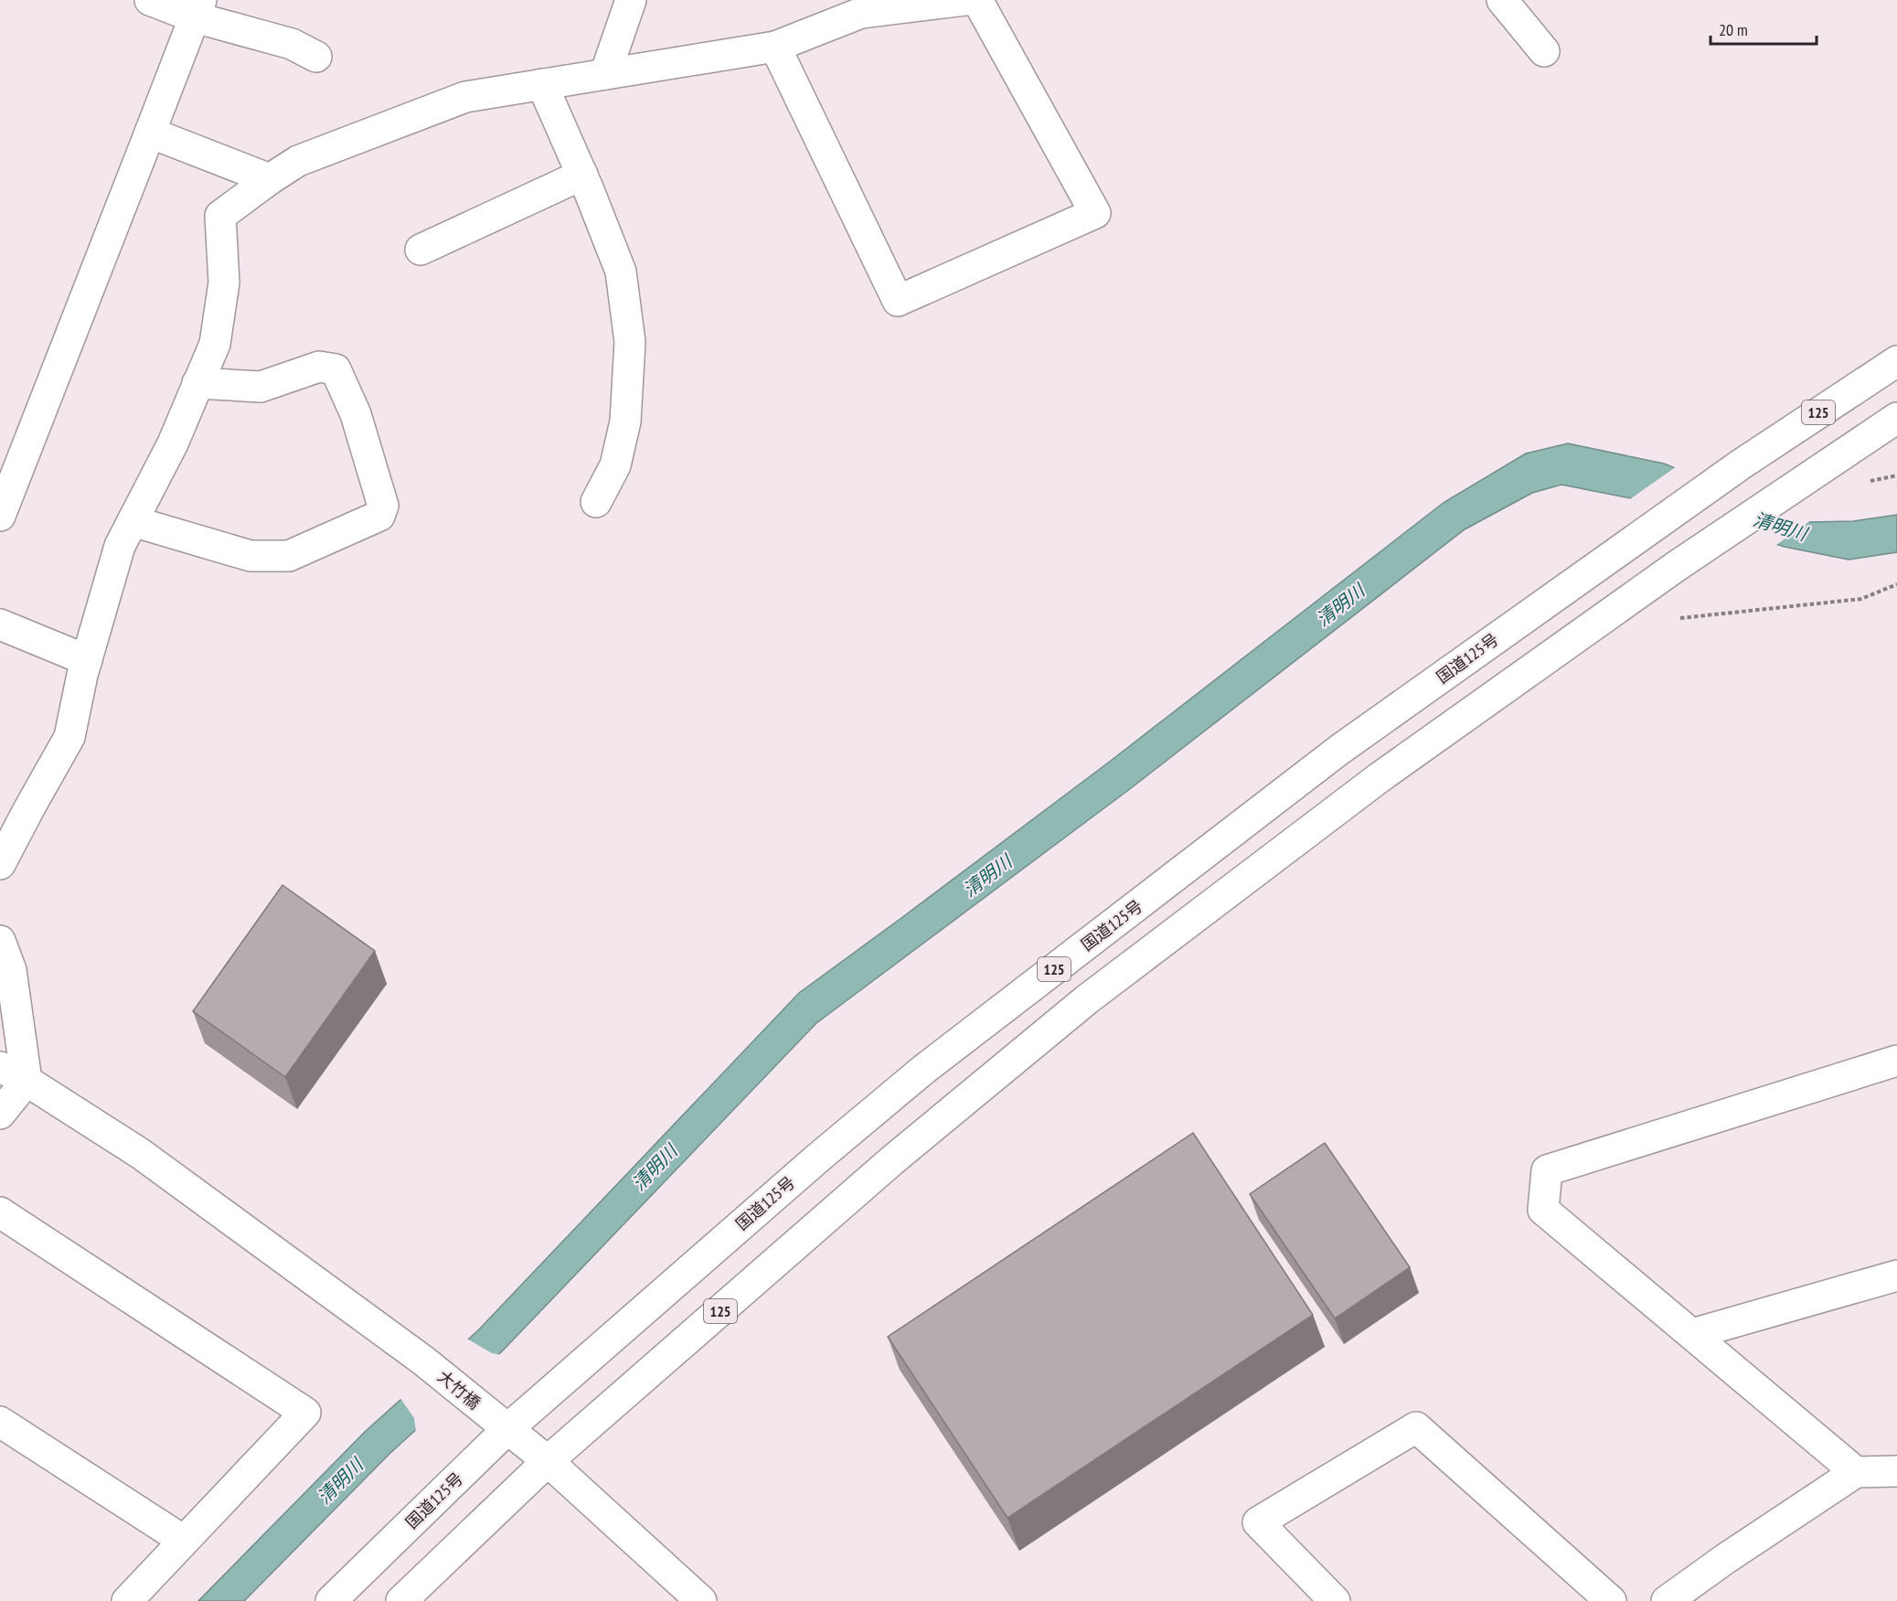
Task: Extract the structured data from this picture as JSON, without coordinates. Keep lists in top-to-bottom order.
{
  "streets": {
    "main road": ["125", "国道125号", "大竹橋"]
  },
  "crossings": [
    ["125", "大竹橋"],
    ["国道125号", "大竹橋"]
  ],
  "water": ["清明川"],
  "scale_bar": "20 m"
}
